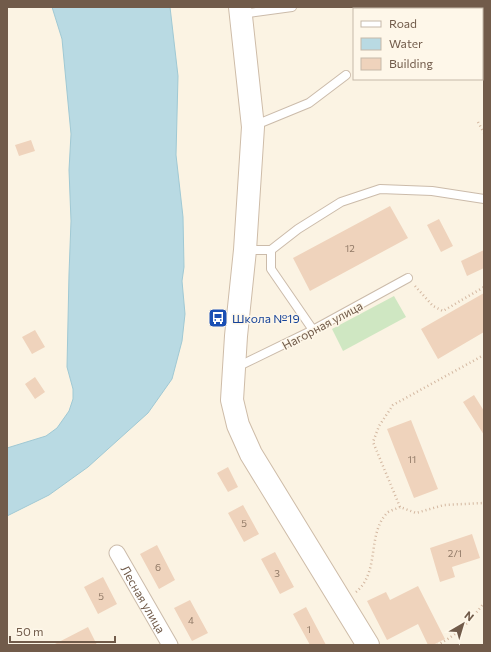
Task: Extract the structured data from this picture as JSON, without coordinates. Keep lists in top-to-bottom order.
{
  "streets": {
    "street": ["Лесная улица"],
    "lane": ["Нагорная улица"]
  },
  "places": {
    "bus stop": ["Школа №19"]
  },
  "house_numbers": [
    "12",
    "11",
    "5",
    "2/1",
    "6",
    "3",
    "5",
    "4",
    "1"
  ],
  "legend": ["Road", "Water", "Building"],
  "scale_bar": "50 m",
  "north": "top right"
}
